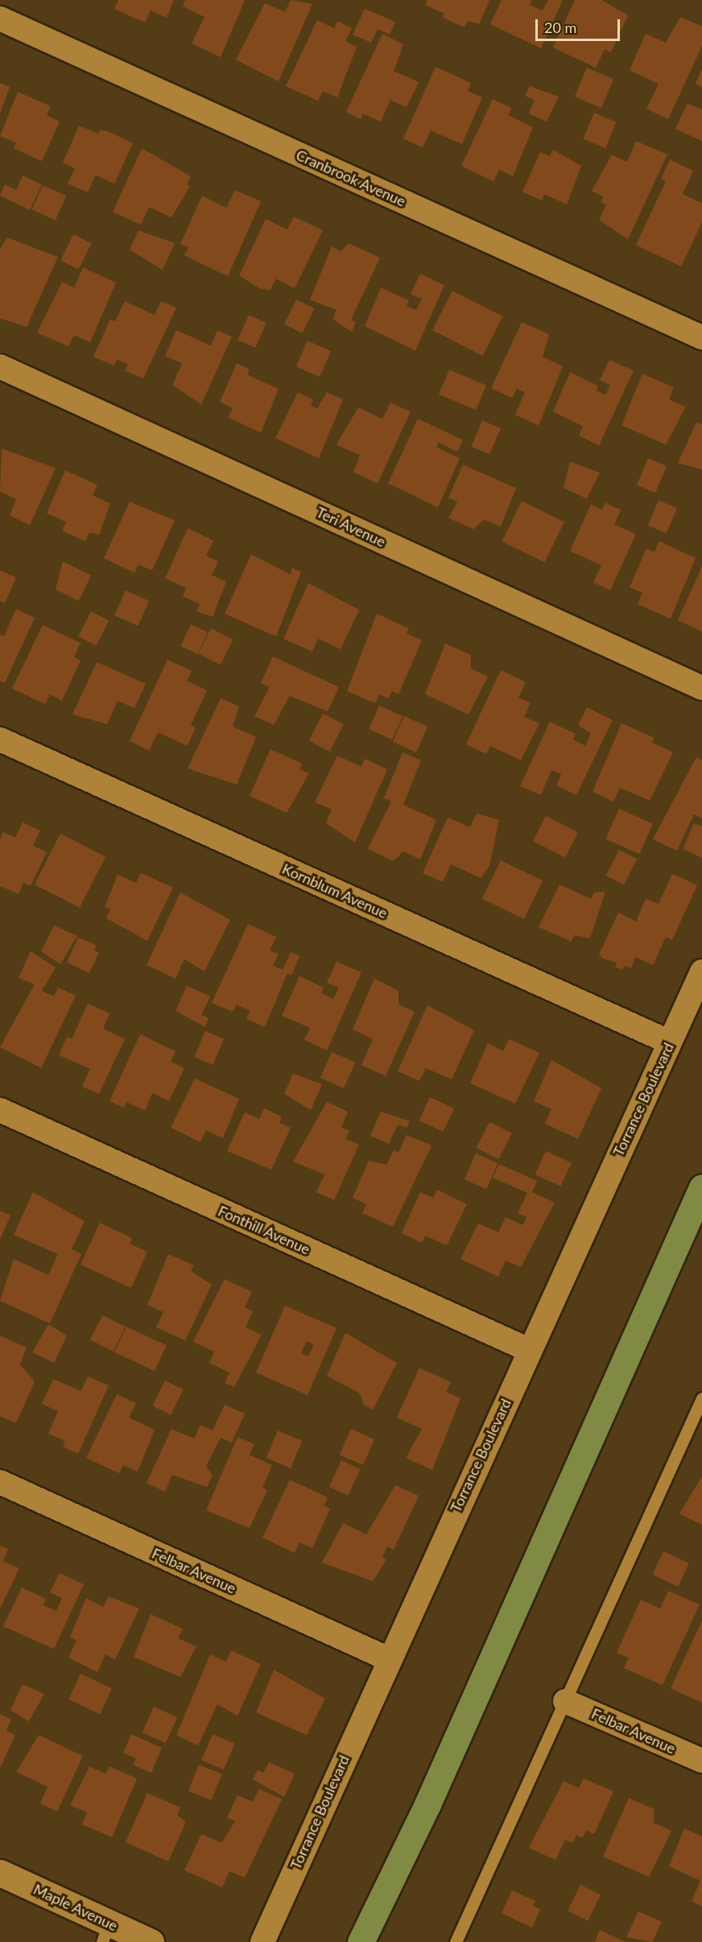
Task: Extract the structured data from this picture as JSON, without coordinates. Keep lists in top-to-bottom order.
{
  "streets": {
    "street": [
      "Cranbrook Avenue",
      "Teri Avenue",
      "Kornblum Avenue",
      "Torrance Boulevard",
      "Fonthill Avenue",
      "Felbar Avenue",
      "Maple Avenue"
    ]
  },
  "crossings": [
    ["Kornblum Avenue", "Torrance Boulevard"],
    ["Torrance Boulevard", "Fonthill Avenue"],
    ["Torrance Boulevard", "Felbar Avenue"]
  ],
  "scale_bar": "20 m"
}
